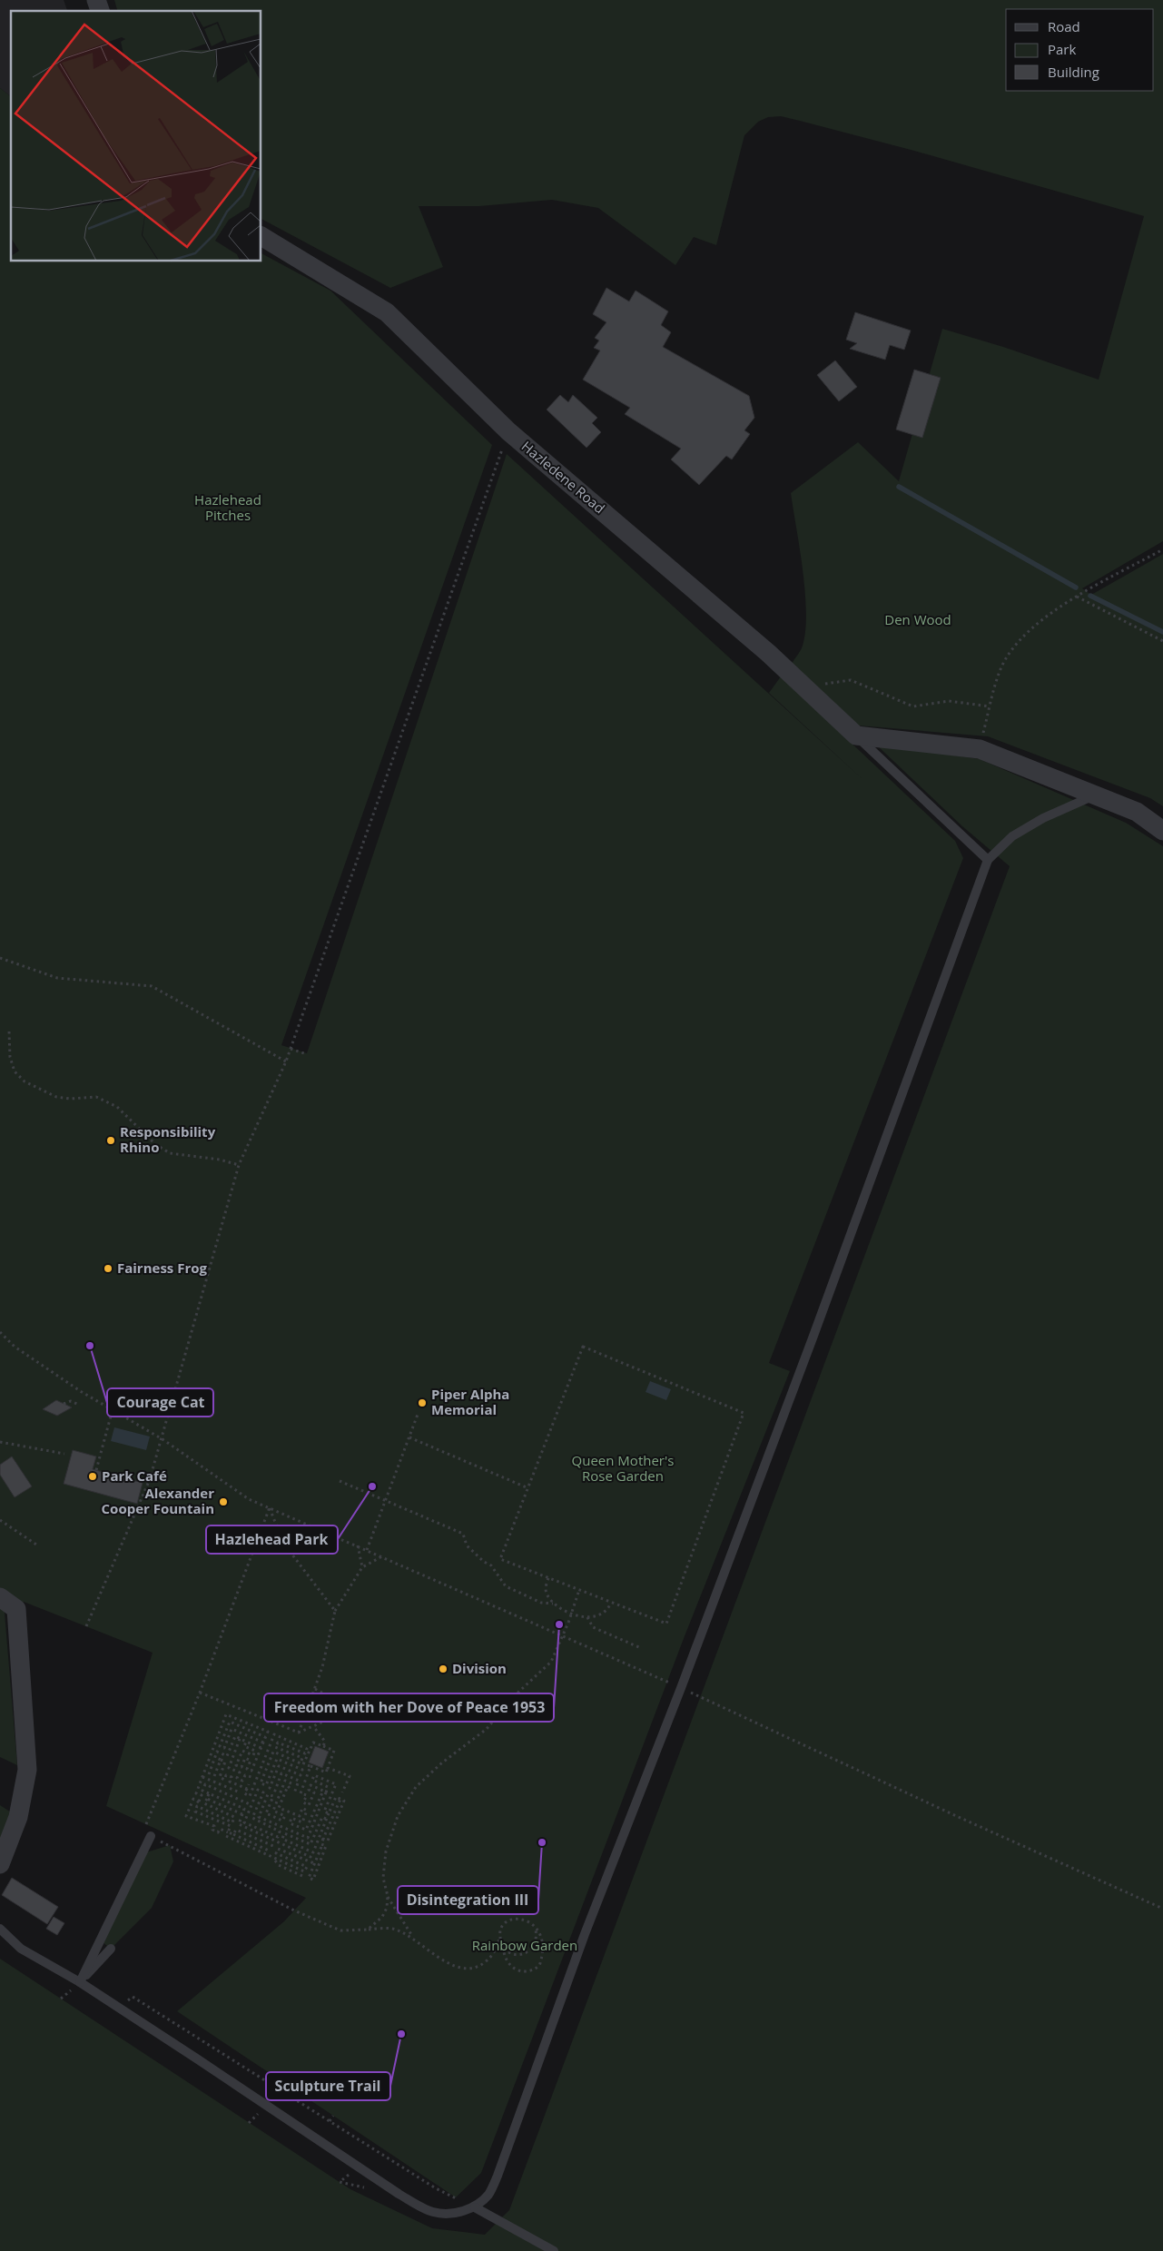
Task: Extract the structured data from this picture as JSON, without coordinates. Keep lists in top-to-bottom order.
{
  "streets": {
    "street": ["Hazledene Road"]
  },
  "parks": [
    "Hazlehead Pitches",
    "Den Wood",
    "Queen Mother's Rose Garden",
    "Rainbow Garden"
  ],
  "places": [
    "Responsibility Rhino",
    "Fairness Frog",
    "Courage Cat",
    "Piper Alpha Memorial",
    "Park Café",
    "Hazlehead Park",
    "Alexander Cooper Fountain",
    "Freedom with her Dove of Peace 1953",
    "Division",
    "Disintegration III",
    "Sculpture Trail"
  ],
  "legend": ["Road", "Park", "Building"]
}
